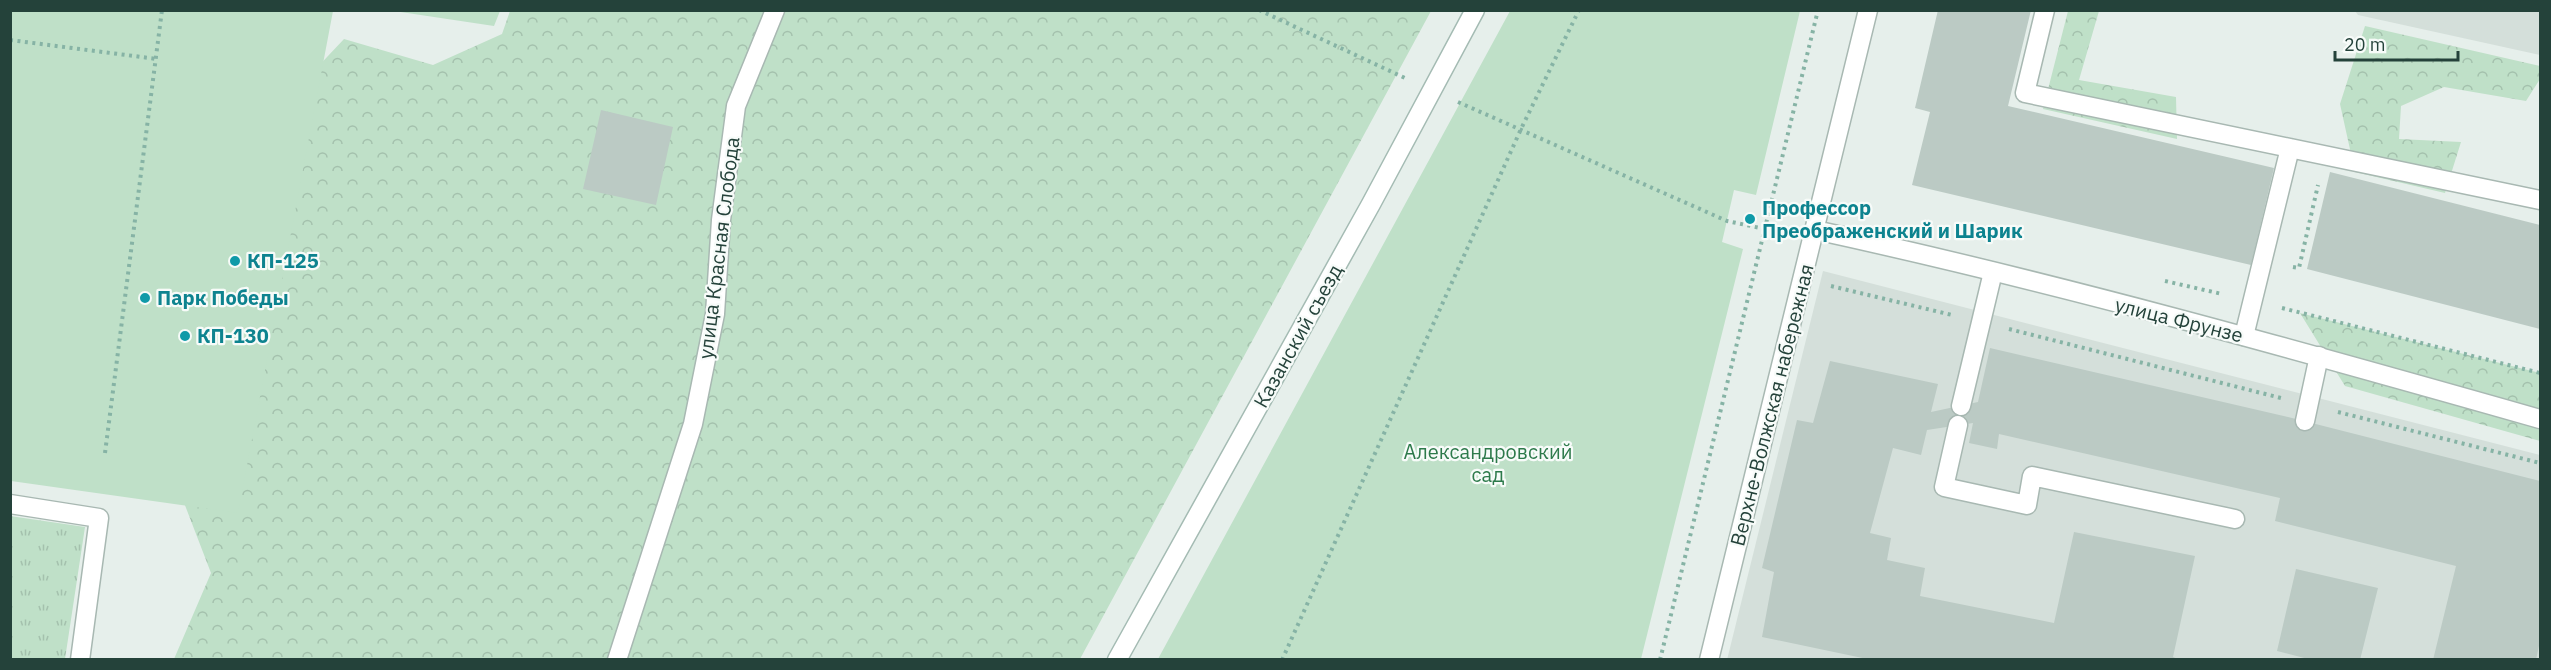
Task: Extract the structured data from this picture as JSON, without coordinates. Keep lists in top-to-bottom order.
{
  "streets": {
    "street": [
      "улица Красная Слобода",
      "улица Фрунзе",
      "Казанский съезд",
      "Верхне-Волжская набережная"
    ]
  },
  "crossings": [
    ["улица Фрунзе", "Верхне-Волжская набережная"]
  ],
  "parks": ["Александровский сад"],
  "places": [
    "Профессор Преображенский и Шарик",
    "КП-125",
    "Парк Победы",
    "КП-130"
  ],
  "scale_bar": "20 m"
}
